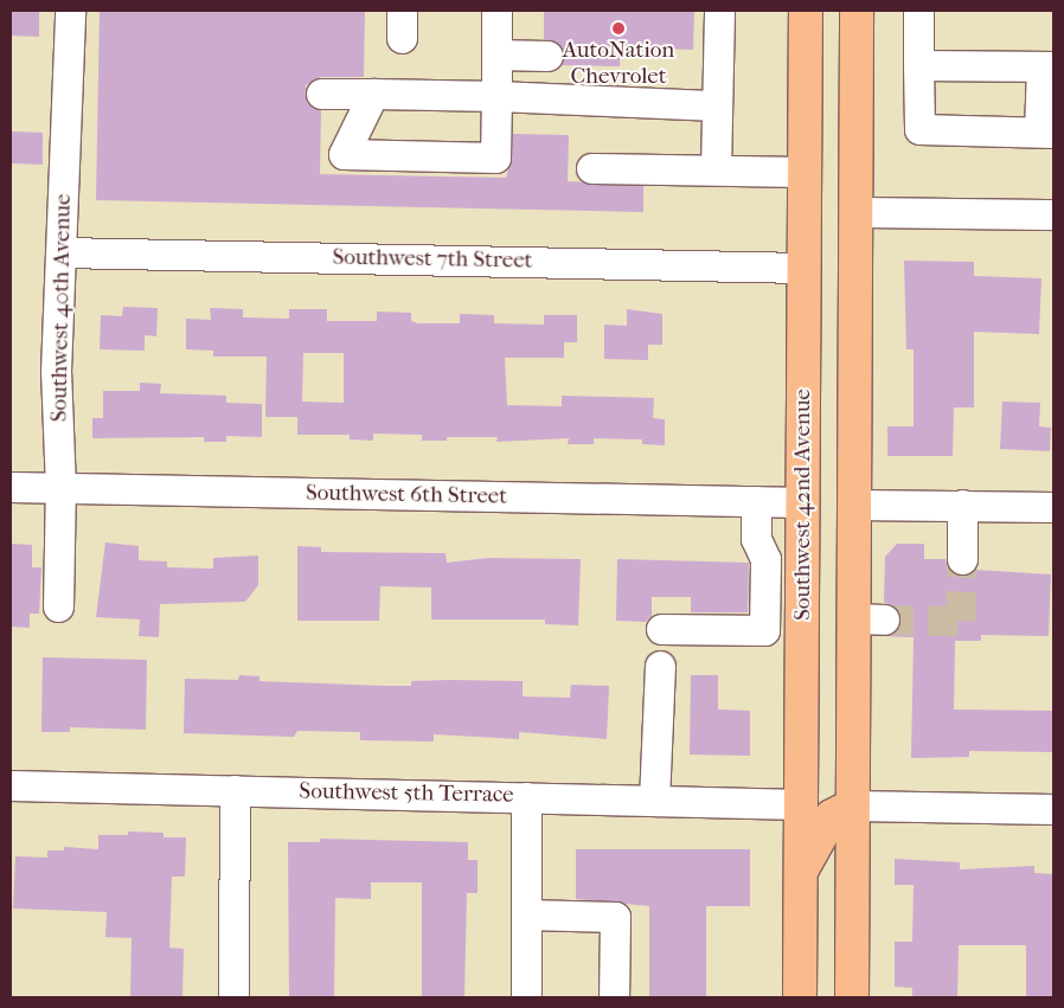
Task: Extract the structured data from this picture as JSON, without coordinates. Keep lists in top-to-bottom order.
{
  "streets": {
    "main road": ["Southwest 42nd Avenue"],
    "street": [
      "Southwest 7th Street",
      "Southwest 40th Avenue",
      "Southwest 6th Street",
      "Southwest 5th Terrace"
    ]
  },
  "crossings": [
    ["Southwest 7th Street", "Southwest 40th Avenue"],
    ["Southwest 7th Street", "Southwest 42nd Avenue"],
    ["Southwest 40th Avenue", "Southwest 6th Street"],
    ["Southwest 6th Street", "Southwest 42nd Avenue"],
    ["Southwest 42nd Avenue", "Southwest 5th Terrace"]
  ],
  "places": ["AutoNation Chevrolet"]
}
